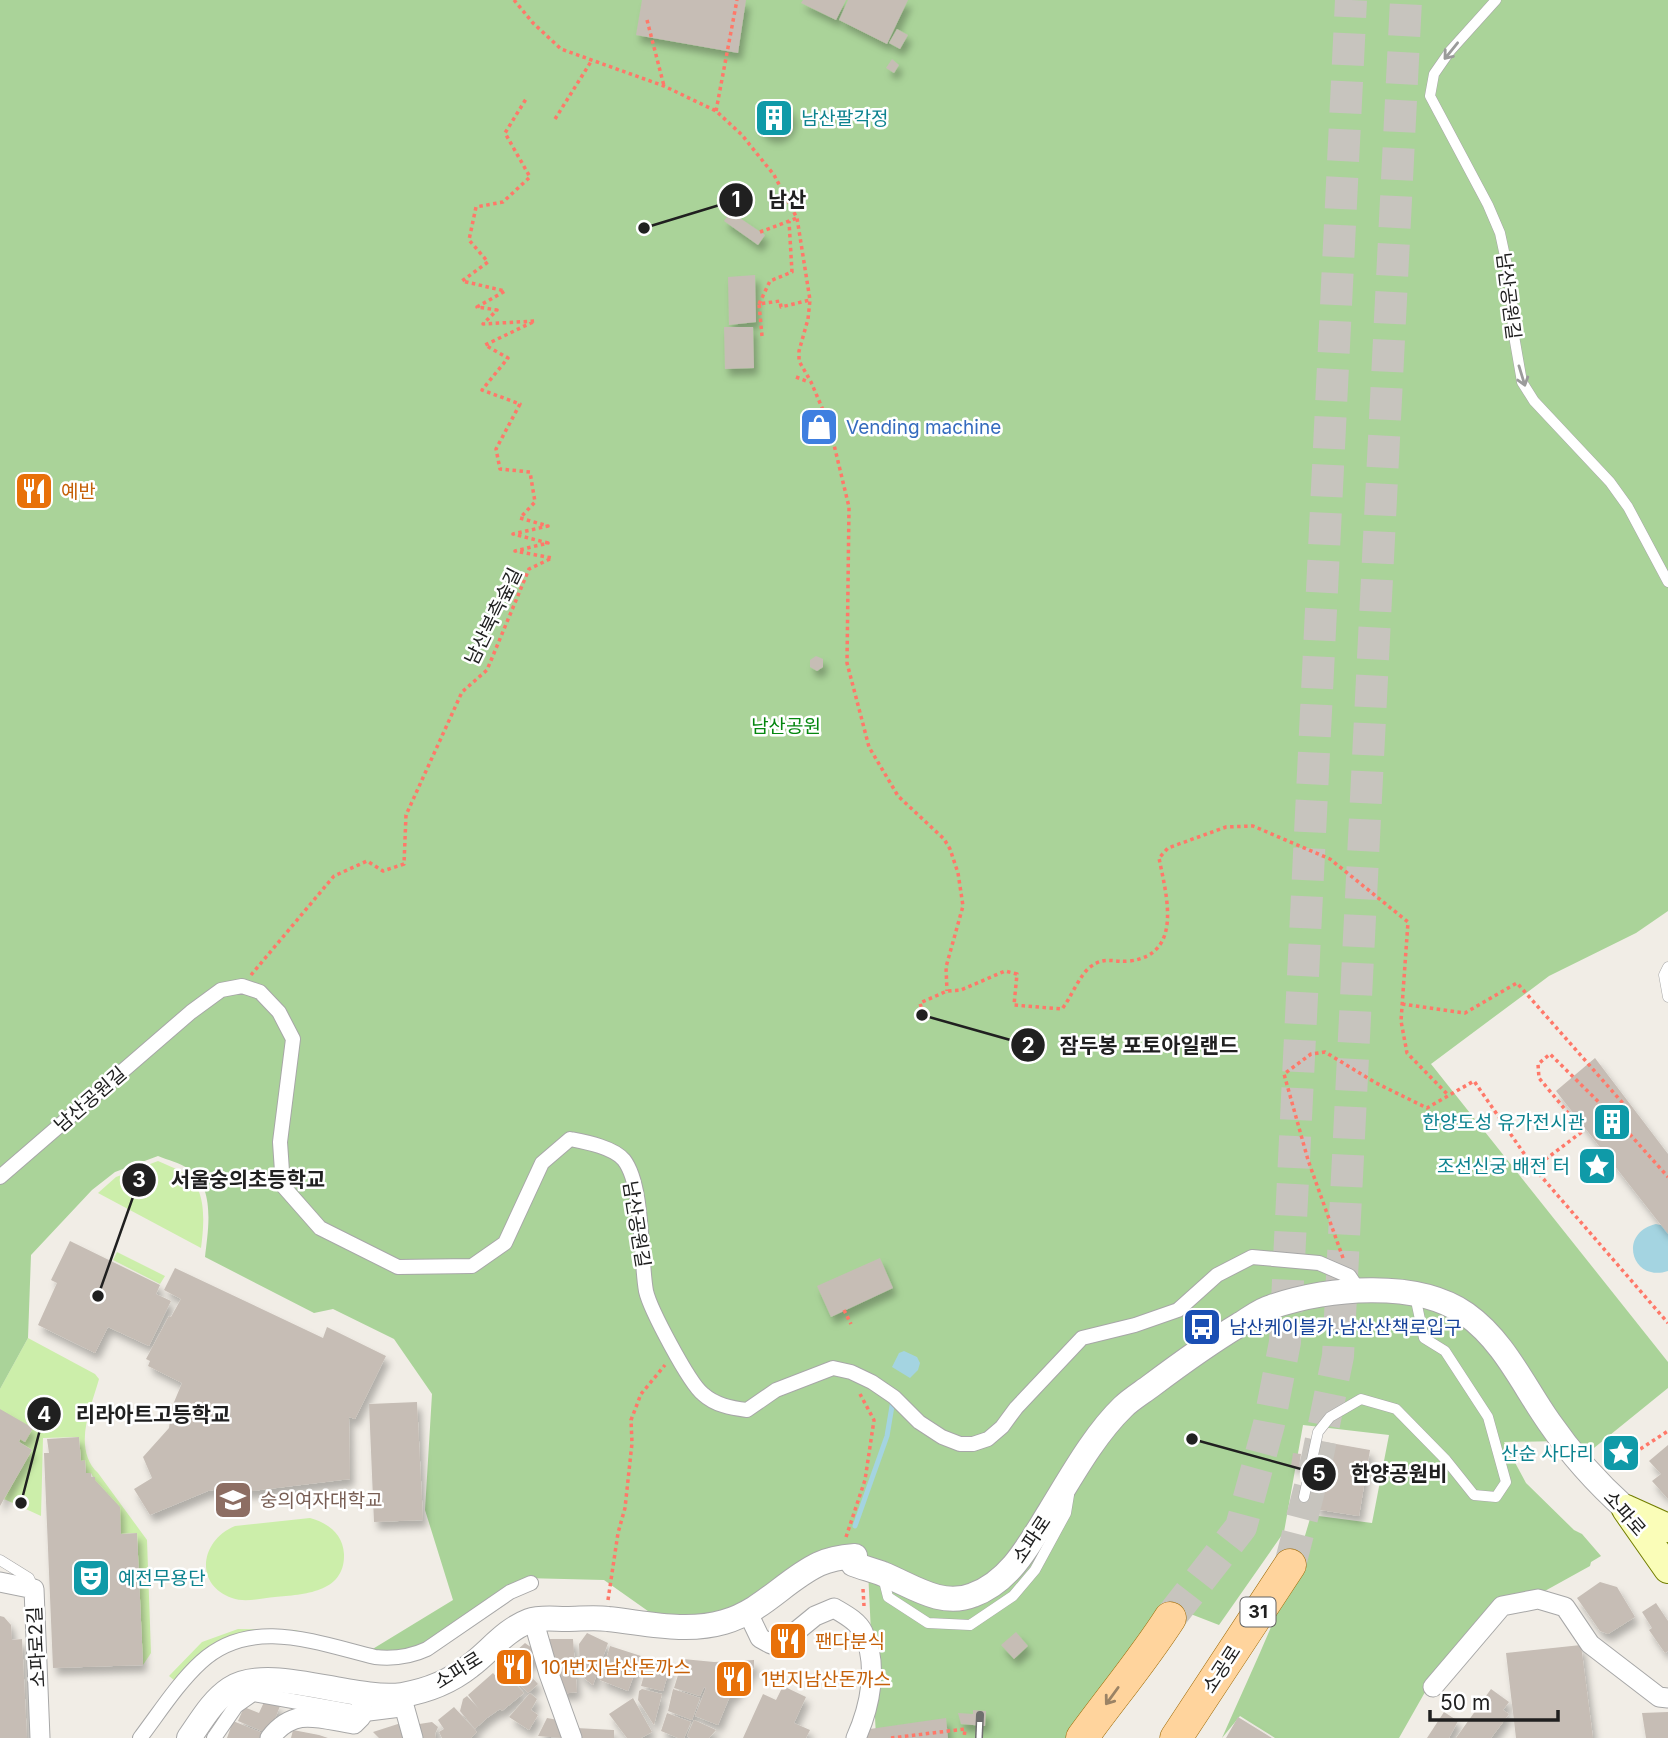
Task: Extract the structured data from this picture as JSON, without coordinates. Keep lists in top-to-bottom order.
{
  "streets": {
    "main road": ["소파로", "31", "소공로"],
    "street": ["남산공원길", "소파로2길"],
    "path": ["남산북측숲길"]
  },
  "crossings": [
    ["남산공원길", "남산북측숲길"],
    ["남산공원길", "소파로"]
  ],
  "parks": ["남산공원"],
  "places": {
    "building": ["남산팔각정", "한양도성 유가전시관"],
    "other": [
      "남산",
      "잠두봉 포토아일랜드",
      "서울숭의초등학교",
      "한양공원비",
      "리라아트고등학교"
    ],
    "shop": ["Vending machine"],
    "restaurant": [
      "예반",
      "팬다분식",
      "101번지남산돈까스",
      "1번지남산돈까스"
    ],
    "place": ["조선신궁 배전 터", "산순 사다리"],
    "bus stop": ["남산케이블카.남산산책로입구"],
    "school or university": ["숭의여자대학교"],
    "theatre": ["예전무용단"]
  },
  "scale_bar": "50 m"
}
